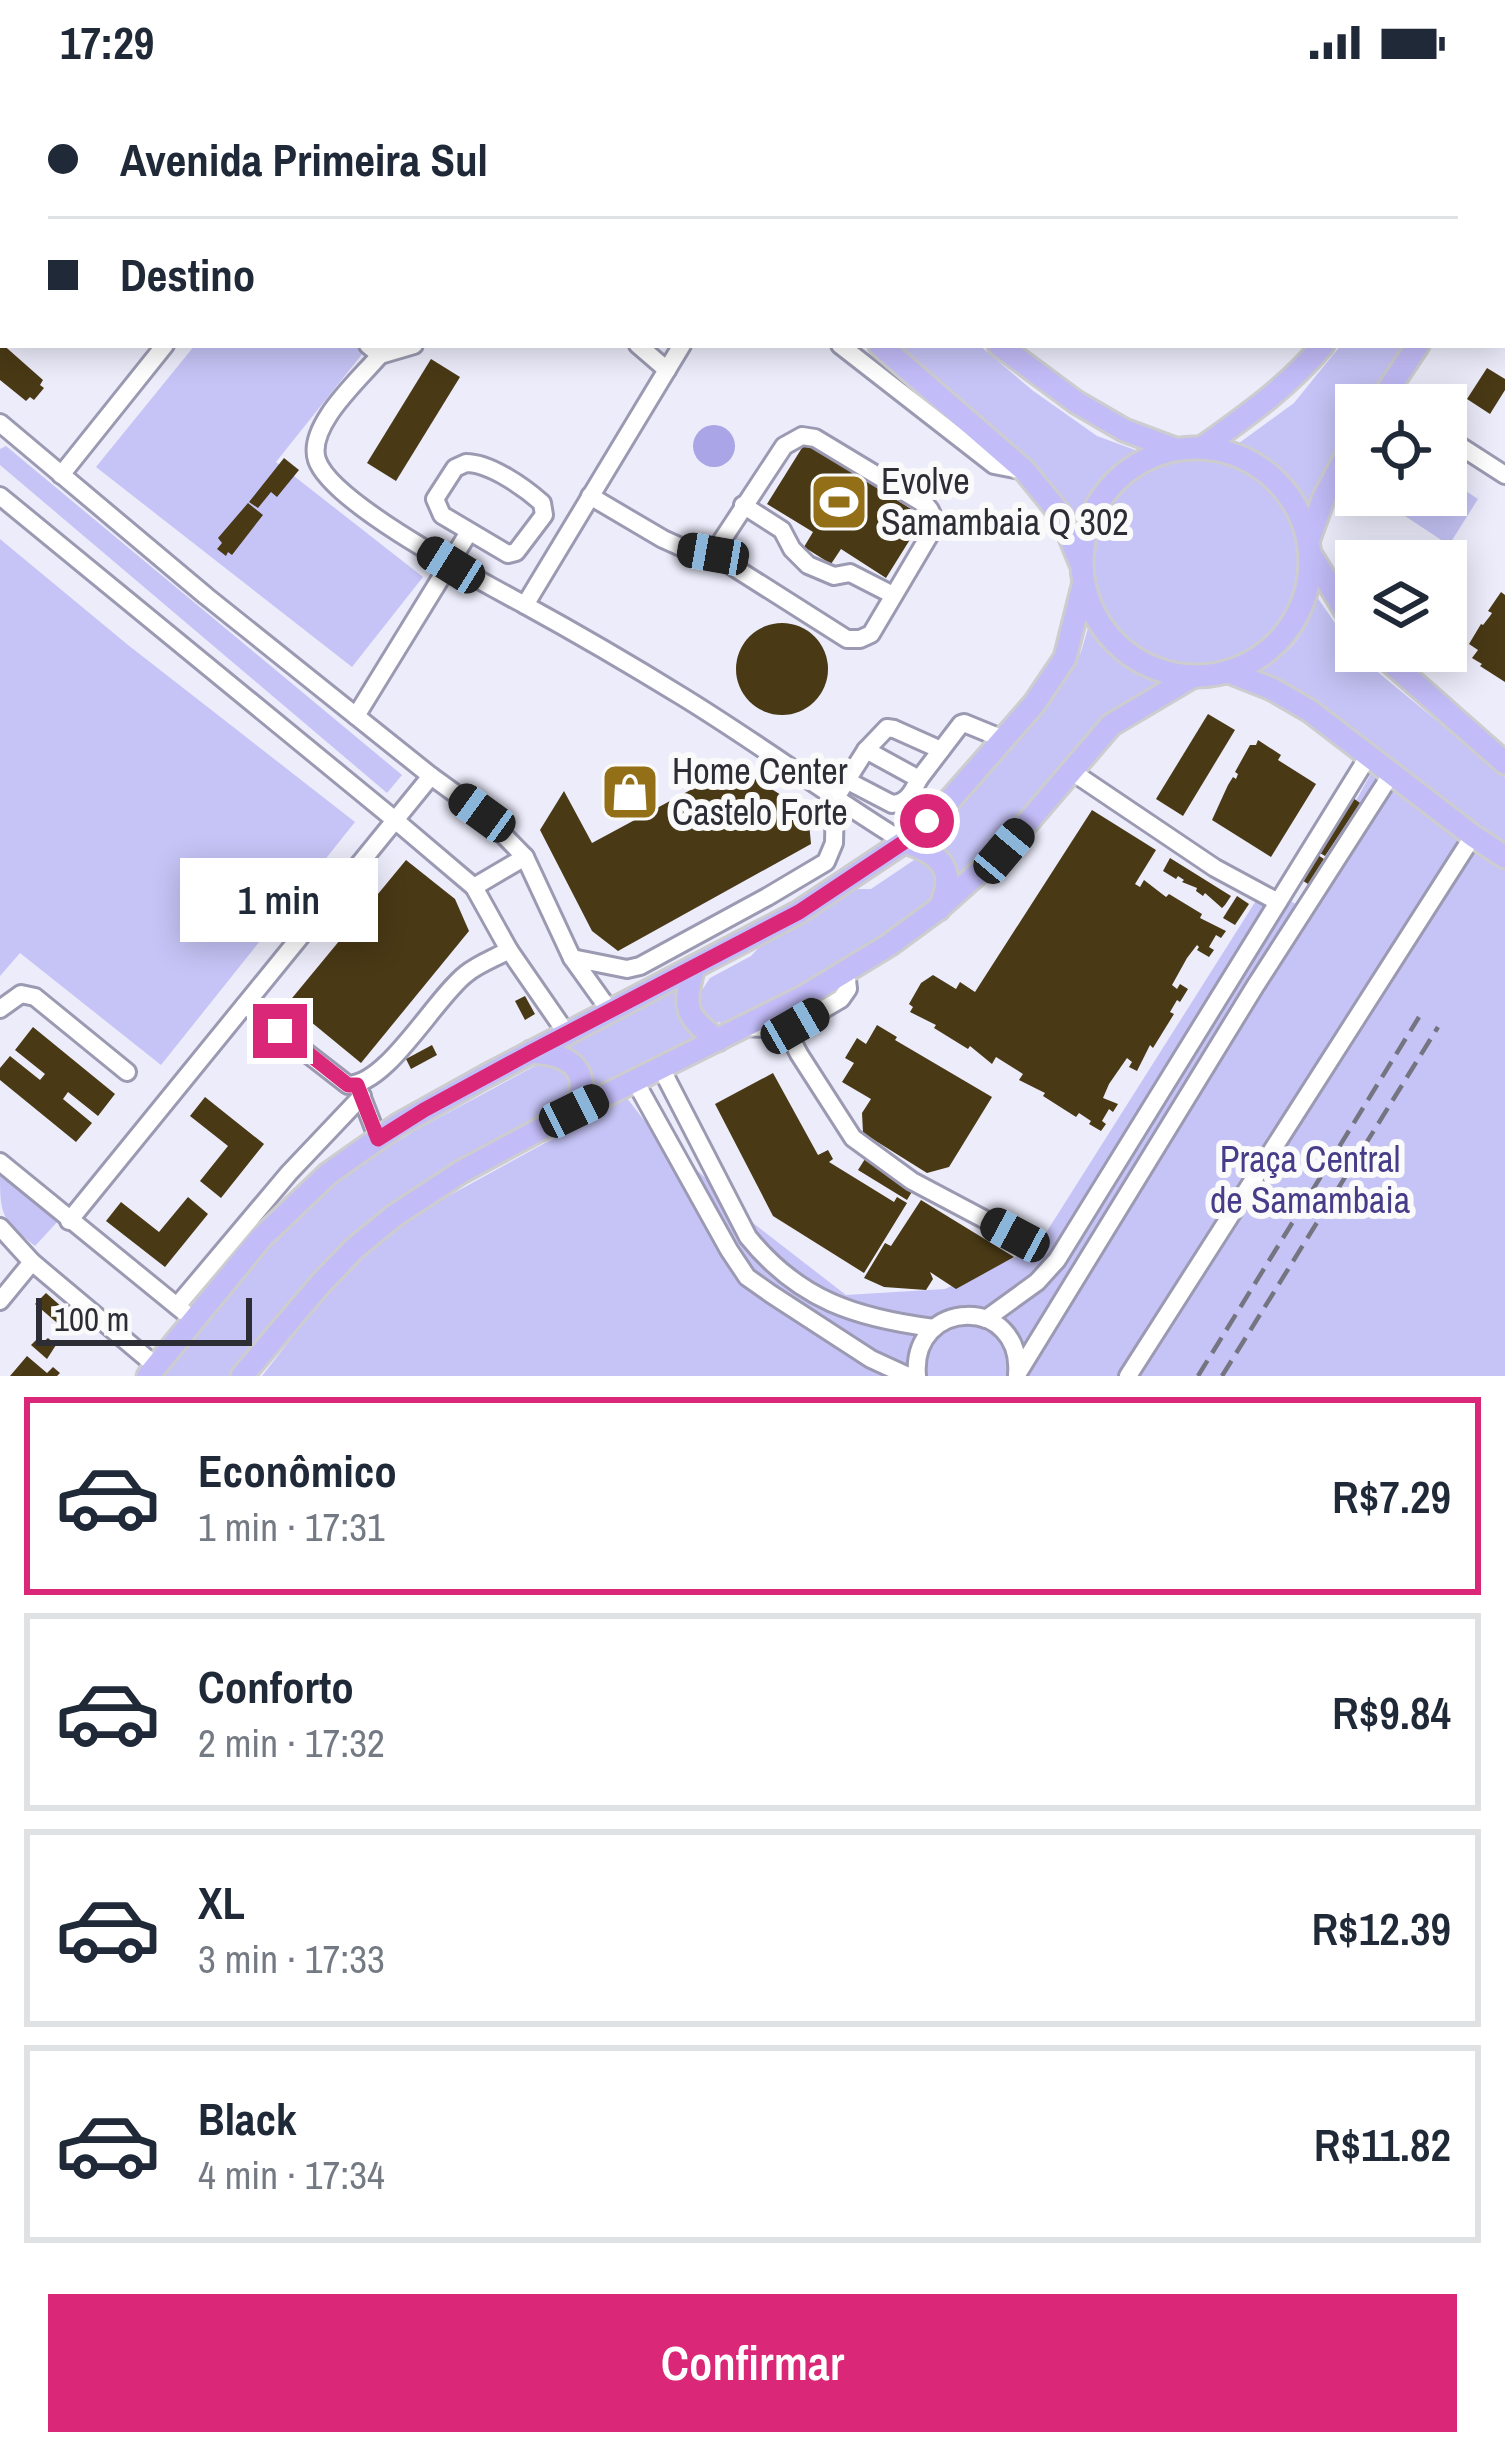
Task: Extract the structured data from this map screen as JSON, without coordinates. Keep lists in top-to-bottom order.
{
  "parks": ["Praça Central de Samambaia"],
  "places": {
    "sports": ["Evolve Samambaia Q 302"],
    "shop": ["Home Center Castelo Forte"]
  },
  "scale_bar": "100 m",
  "page": {
    "status": "17:29",
    "banner": ["Avenida Primeira Sul", "Destino"],
    "bubble": "1 min",
    "scale": "100 m",
    "list": [
      {
        "name": "Econômico",
        "note": "1 min · 17:31",
        "value": "R$7.29"
      },
      {
        "name": "Conforto",
        "note": "2 min · 17:32",
        "value": "R$9.84"
      },
      {
        "name": "XL",
        "note": "3 min · 17:33",
        "value": "R$12.39"
      },
      {
        "name": "Black",
        "note": "4 min · 17:34",
        "value": "R$11.82"
      }
    ],
    "buttons": "Confirmar"
  }
}
